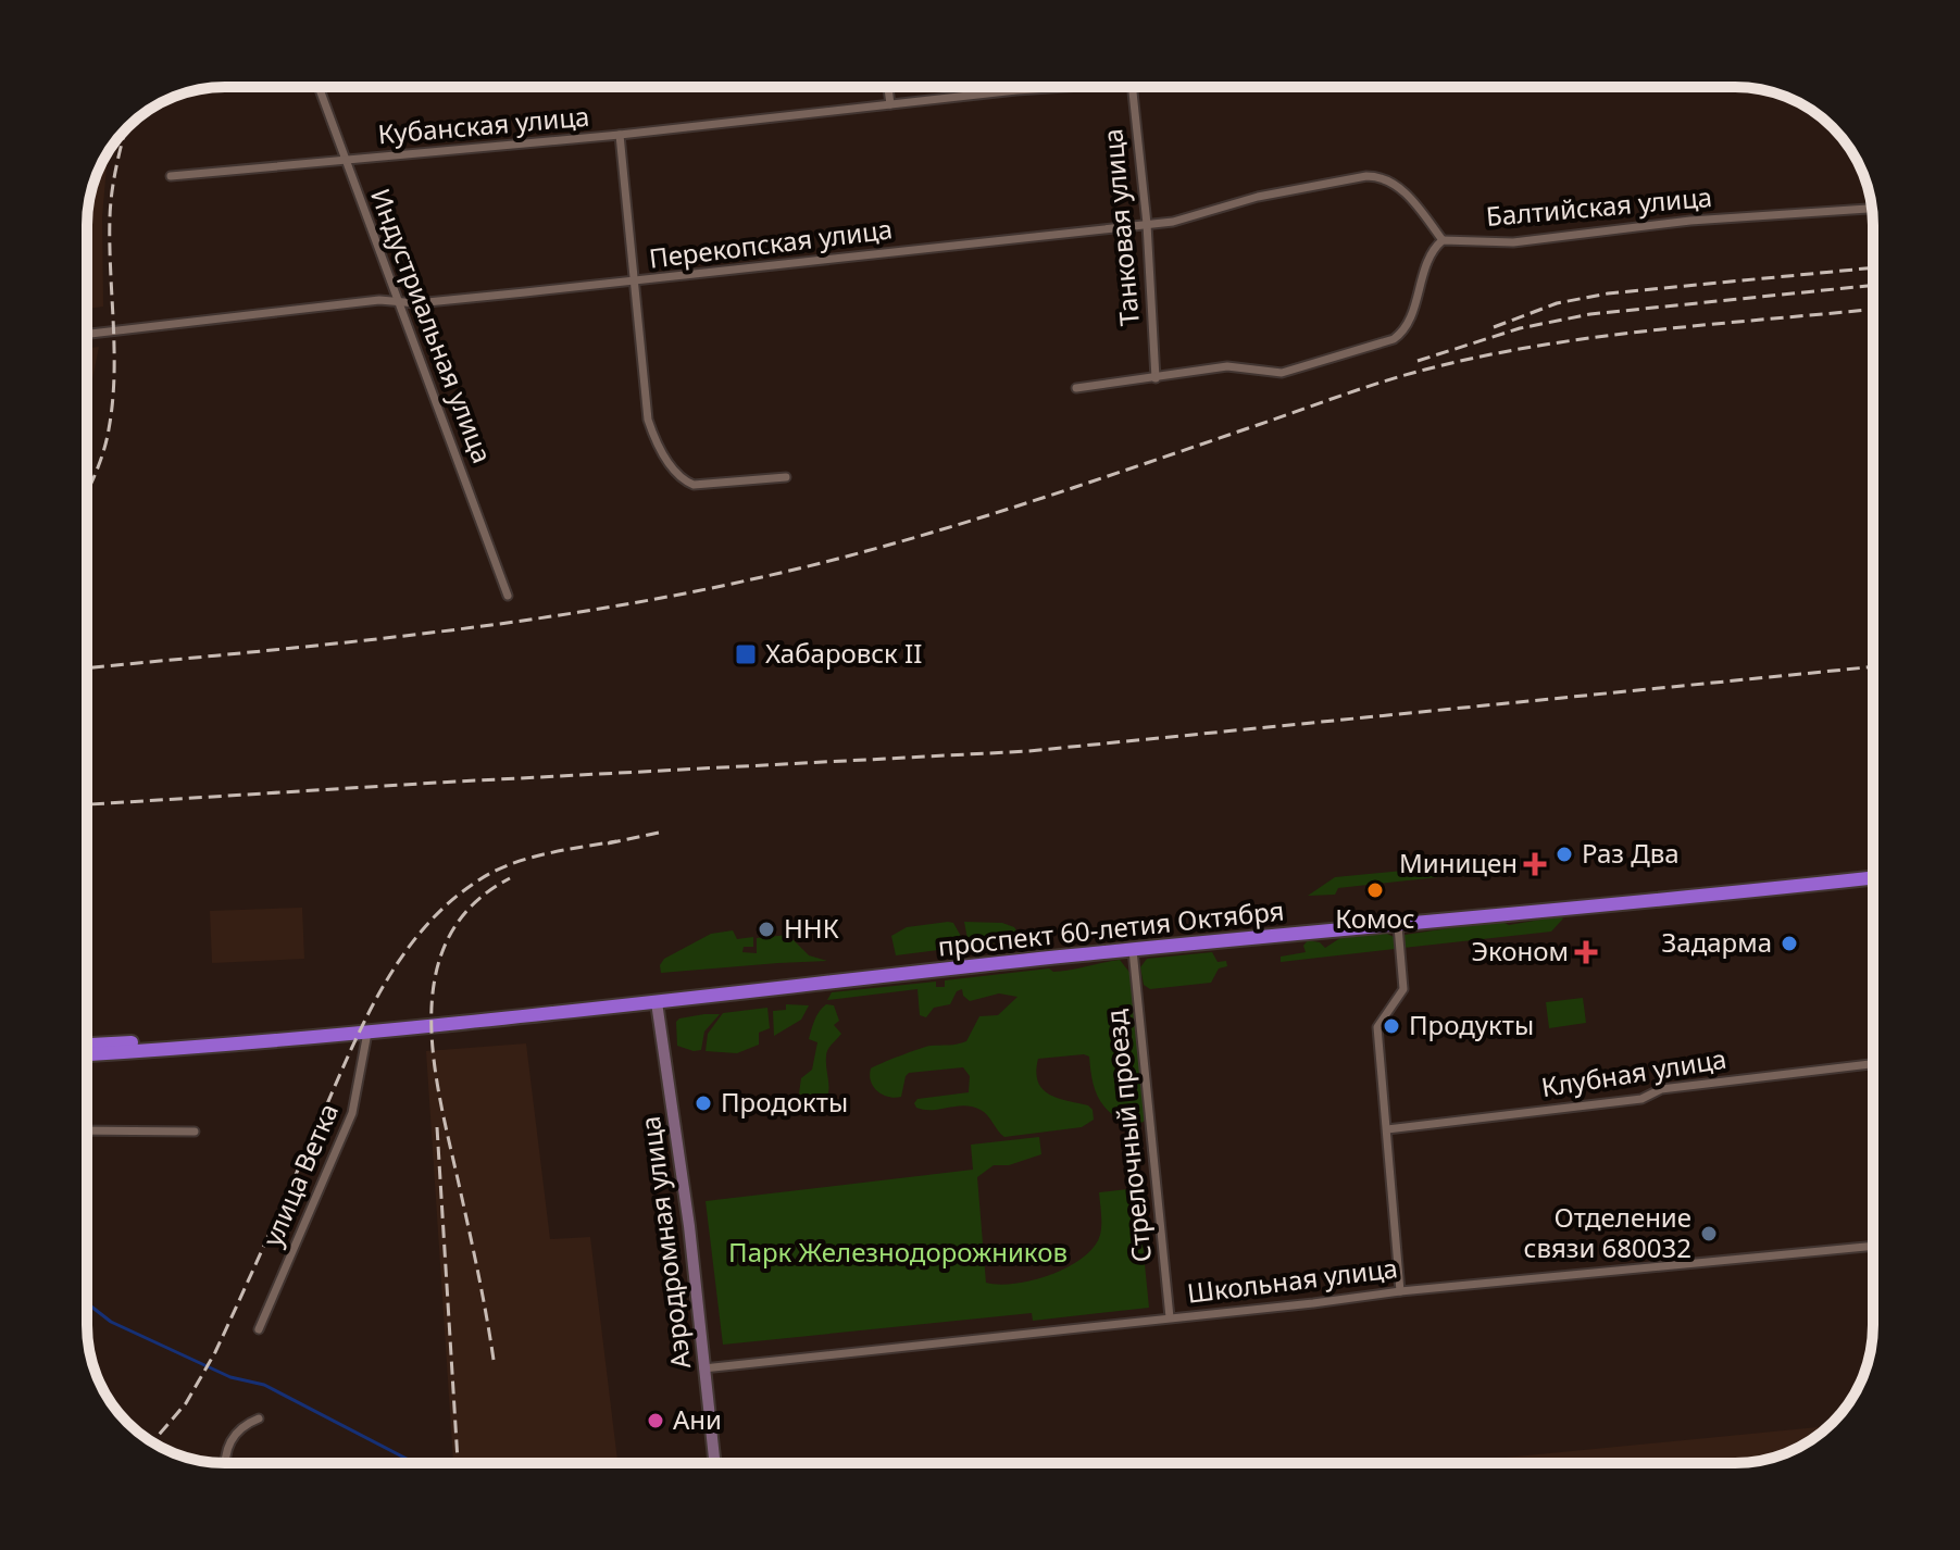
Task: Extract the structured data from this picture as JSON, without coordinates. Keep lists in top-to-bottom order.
{
  "streets": {
    "highway": ["проспект 60-летия Октября"],
    "street": [
      "Кубанская улица",
      "Балтийская улица",
      "Танковая улица",
      "Перекопская улица",
      "Индустриальная улица",
      "Клубная улица",
      "Стрелочный проезд",
      "улица Ветка",
      "Аэродромная улица",
      "Школьная улица"
    ]
  },
  "crossings": [
    ["Кубанская улица", "Индустриальная улица"],
    ["Балтийская улица", "Перекопская улица"],
    ["Танковая улица", "Перекопская улица"],
    ["Перекопская улица", "Индустриальная улица"],
    ["проспект 60-летия Октября", "Стрелочный проезд"],
    ["проспект 60-летия Октября", "улица Ветка"],
    ["проспект 60-летия Октября", "Аэродромная улица"],
    ["Стрелочный проезд", "Школьная улица"],
    ["Аэродромная улица", "Школьная улица"]
  ],
  "parks": ["Парк Железнодорожников"],
  "places": {
    "transit": ["Хабаровск II"],
    "other": [
      "Раз Два",
      "Комос",
      "ННК",
      "Задарма",
      "Продукты",
      "Продокты",
      "Отделение связи 680032",
      "Ани"
    ],
    "health": ["Миницен", "Эконом"]
  }
}
